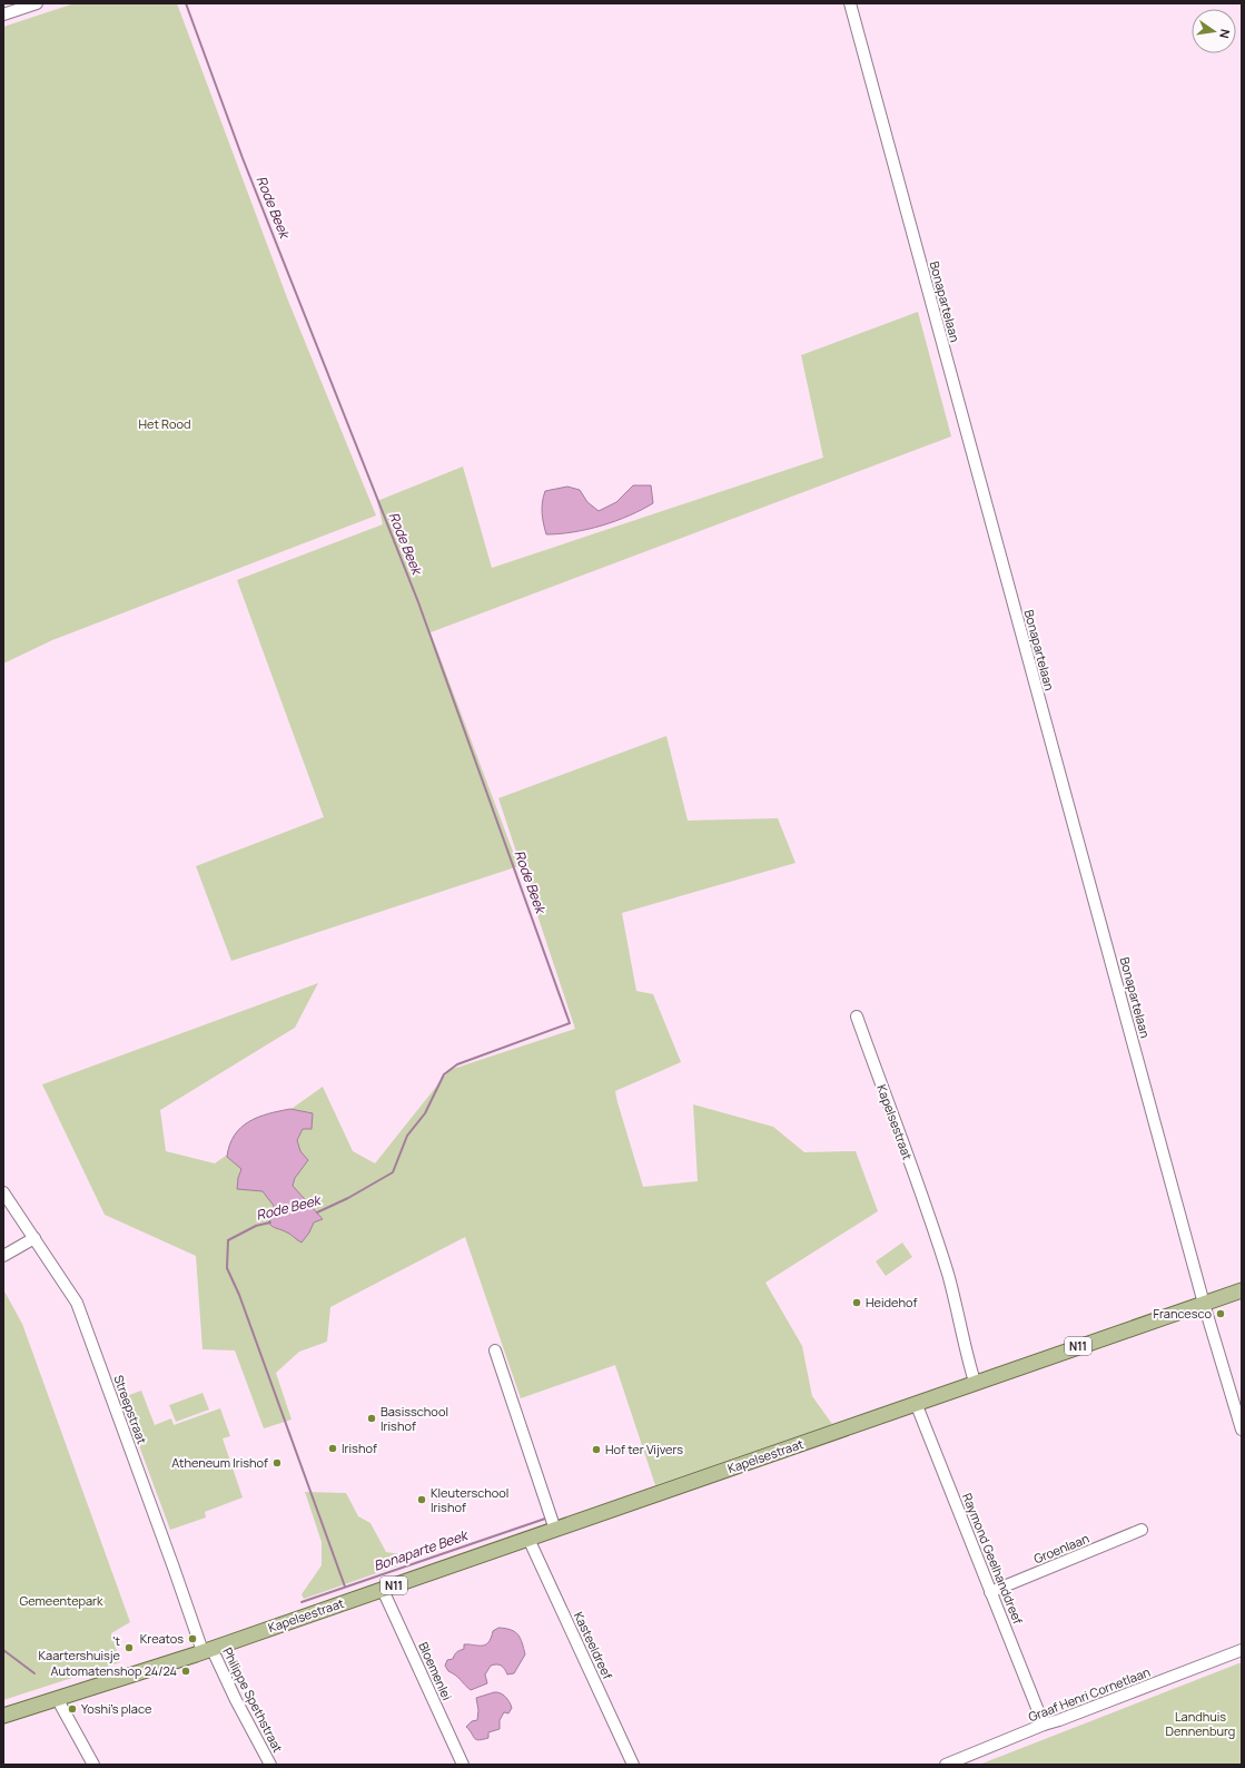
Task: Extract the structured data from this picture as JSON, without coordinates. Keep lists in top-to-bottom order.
{
  "streets": {
    "main road": ["Kapelsestraat", "N11"],
    "street": [
      "Bonapartelaan",
      "Streepstraat",
      "Groenlaan",
      "Raymond Geelhanddreef",
      "Kasteeldreef",
      "Bloemenlei",
      "Graaf Henri Cornetlaan",
      "Philippe Spethstraat"
    ]
  },
  "crossings": [
    ["Bonapartelaan", "Kapelsestraat"],
    ["Kapelsestraat", "N11"],
    ["Kapelsestraat", "Streepstraat"],
    ["Kapelsestraat", "Raymond Geelhanddreef"],
    ["Kapelsestraat", "Kasteeldreef"],
    ["Kapelsestraat", "Bloemenlei"],
    ["Kapelsestraat", "Philippe Spethstraat"],
    ["Streepstraat", "Philippe Spethstraat"],
    ["Groenlaan", "Raymond Geelhanddreef"],
    ["Raymond Geelhanddreef", "Graaf Henri Cornetlaan"]
  ],
  "water": ["Rode Beek", "Bonaparte Beek"],
  "parks": ["Het Rood", "Gemeentepark", "Landhuis Dennenburg"],
  "places": [
    "Heidehof",
    "Francesco",
    "Basisschool Irishof",
    "Irishof",
    "Hof ter Vijvers",
    "Atheneum Irishof",
    "Kleuterschool Irishof",
    "Kreatos",
    "'t Kaartershuisje",
    "Automatenshop 24/24",
    "Yoshi’s place"
  ],
  "north": "right"
}
